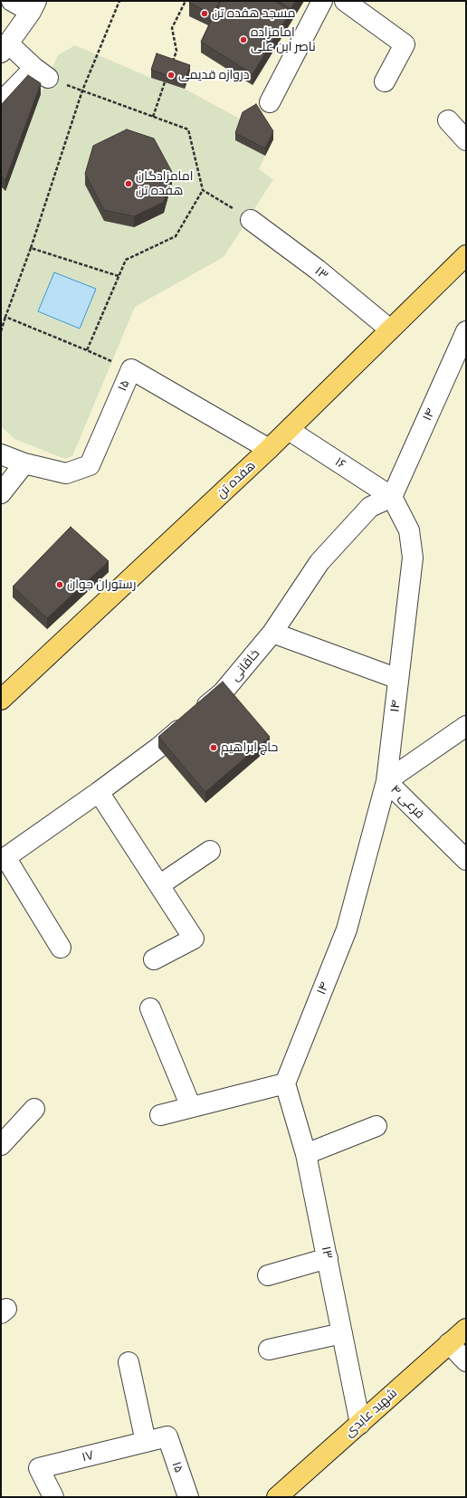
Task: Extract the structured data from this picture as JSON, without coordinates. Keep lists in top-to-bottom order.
{
  "streets": {
    "main road": ["هفده تن", "شهید عابدی"],
    "street": [
      "۱۳",
      "۱۵",
      "۱۴",
      "۱۶",
      "خاقانی",
      "فرعی ۴",
      "۱۷"
    ]
  },
  "crossings": [
    ["۱۳", "۱۴"],
    ["۱۳", "هفده تن"],
    ["۱۳", "شهید عابدی"],
    ["۱۵", "هفده تن"],
    ["۱۵", "۱۷"],
    ["۱۴", "۱۶"],
    ["۱۴", "خاقانی"],
    ["۱۴", "فرعی ۴"],
    ["۱۶", "هفده تن"],
    ["۱۶", "خاقانی"]
  ],
  "places": [
    "مسجد هفده تن",
    "امامزاده ناصر ابن علی",
    "دروازه قدیمی",
    "امامزادگان هفده تن",
    "رستوران جوان",
    "حاج ابراهیم"
  ]
}
